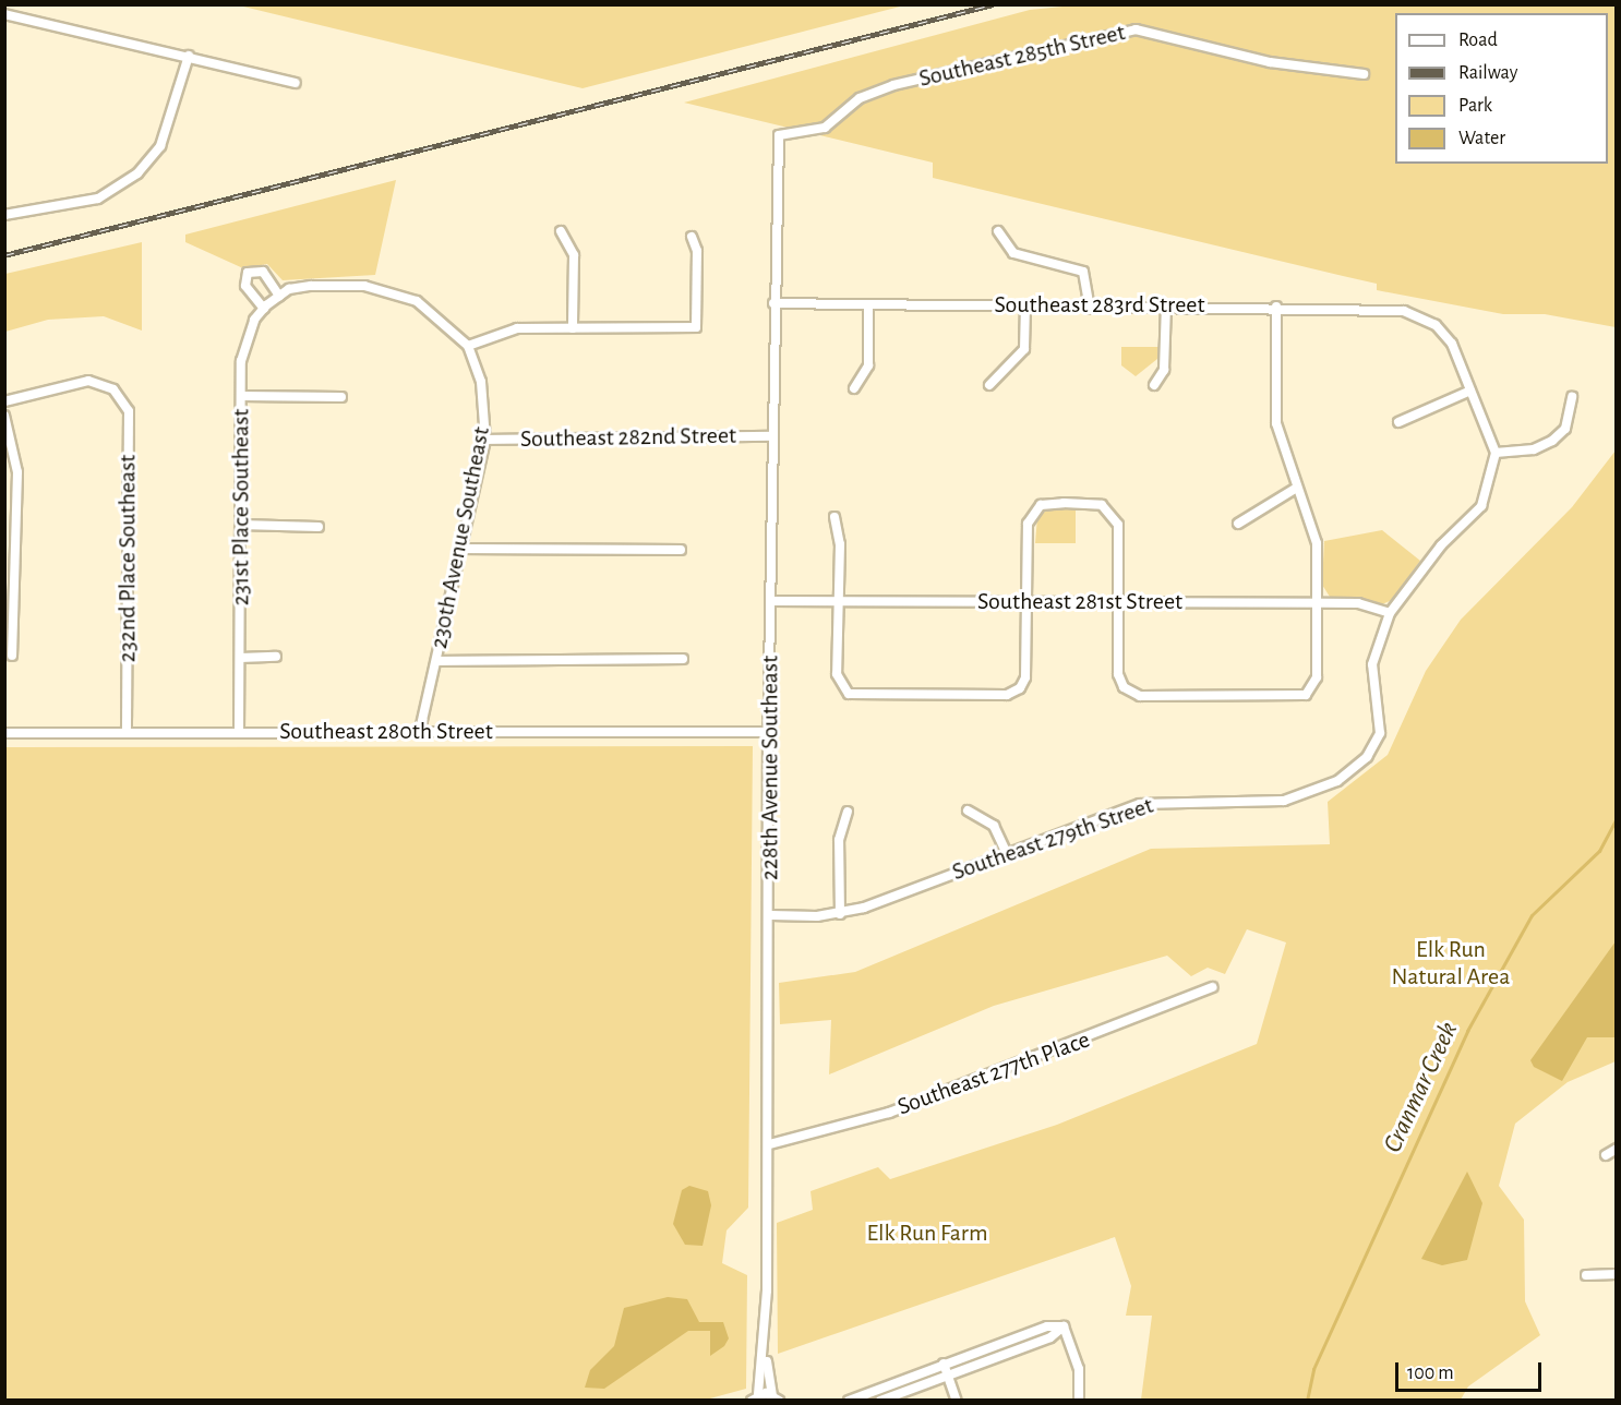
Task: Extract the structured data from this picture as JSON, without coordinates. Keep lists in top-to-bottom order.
{
  "streets": {
    "street": [
      "Southeast 285th Street",
      "Southeast 283rd Street",
      "Southeast 282nd Street",
      "231st Place Southeast",
      "230th Avenue Southeast",
      "232nd Place Southeast",
      "Southeast 281st Street",
      "Southeast 280th Street",
      "228th Avenue Southeast",
      "Southeast 279th Street",
      "Southeast 277th Place"
    ]
  },
  "crossings": [
    ["Southeast 285th Street", "228th Avenue Southeast"],
    ["Southeast 283rd Street", "228th Avenue Southeast"],
    ["Southeast 282nd Street", "230th Avenue Southeast"],
    ["Southeast 282nd Street", "228th Avenue Southeast"],
    ["231st Place Southeast", "Southeast 280th Street"],
    ["230th Avenue Southeast", "Southeast 280th Street"],
    ["232nd Place Southeast", "Southeast 280th Street"],
    ["Southeast 281st Street", "228th Avenue Southeast"],
    ["Southeast 281st Street", "Southeast 279th Street"],
    ["Southeast 280th Street", "228th Avenue Southeast"],
    ["228th Avenue Southeast", "Southeast 279th Street"],
    ["228th Avenue Southeast", "Southeast 277th Place"]
  ],
  "water": ["Cranmar Creek"],
  "parks": ["Elk Run Natural Area", "Elk Run Farm"],
  "legend": [
    "Road",
    "Railway",
    "Park",
    "Water"
  ],
  "scale_bar": "100 m"
}
